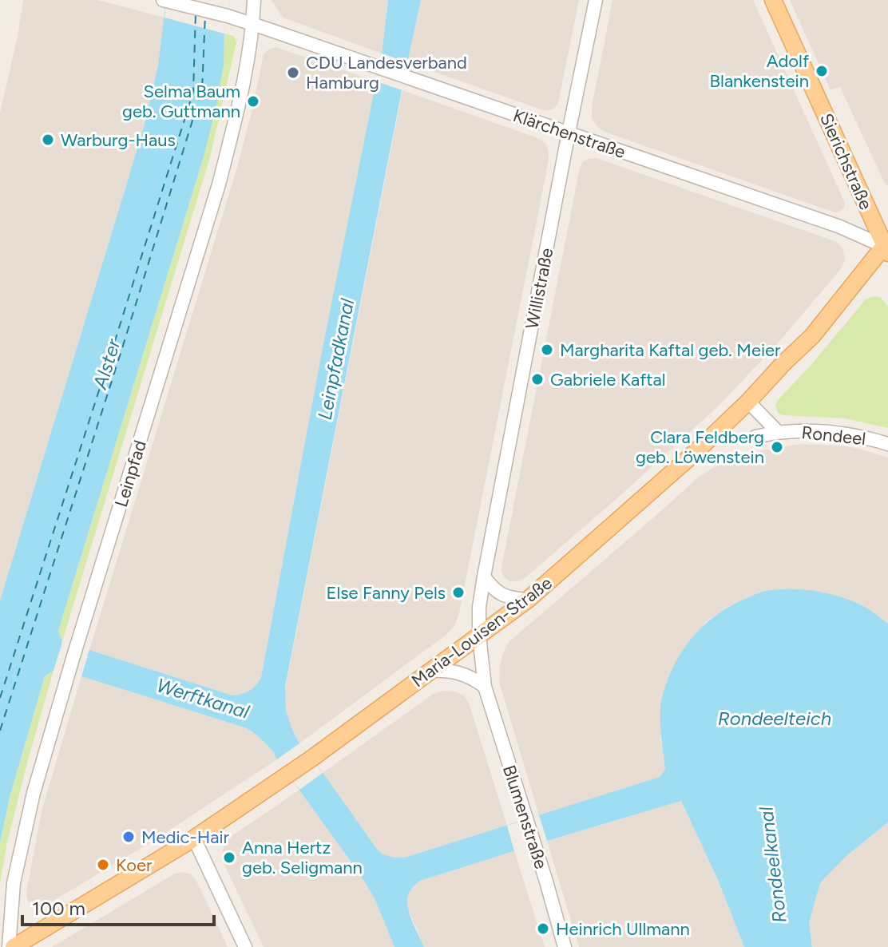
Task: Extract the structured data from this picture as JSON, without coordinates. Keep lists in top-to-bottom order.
{
  "streets": {
    "main road": ["Sierichstraße", "Maria-Louisen-Straße"],
    "street": [
      "Klärchenstraße",
      "Willistraße",
      "Rondeel",
      "Leinpfad",
      "Blumenstraße"
    ]
  },
  "crossings": [
    ["Klärchenstraße", "Sierichstraße"],
    ["Klärchenstraße", "Willistraße"],
    ["Klärchenstraße", "Leinpfad"],
    ["Klärchenstraße", "Maria-Louisen-Straße"],
    ["Sierichstraße", "Maria-Louisen-Straße"],
    ["Willistraße", "Maria-Louisen-Straße"],
    ["Willistraße", "Blumenstraße"],
    ["Rondeel", "Maria-Louisen-Straße"],
    ["Maria-Louisen-Straße", "Blumenstraße"]
  ],
  "water": [
    "Leinpfadkanal",
    "Alster",
    "Werftkanal",
    "Rondeelteich",
    "Rondeelkanal"
  ],
  "places": [
    "Adolf Blankenstein",
    "CDU Landesverband Hamburg",
    "Selma Baum geb. Guttmann",
    "Warburg-Haus",
    "Margharita Kaftal geb. Meier",
    "Gabriele Kaftal",
    "Clara Feldberg geb. Löwenstein",
    "Else Fanny Pels",
    "Medic-Hair",
    "Anna Hertz geb. Seligmann",
    "Koer",
    "Heinrich Ullmann"
  ],
  "scale_bar": "100 m"
}
